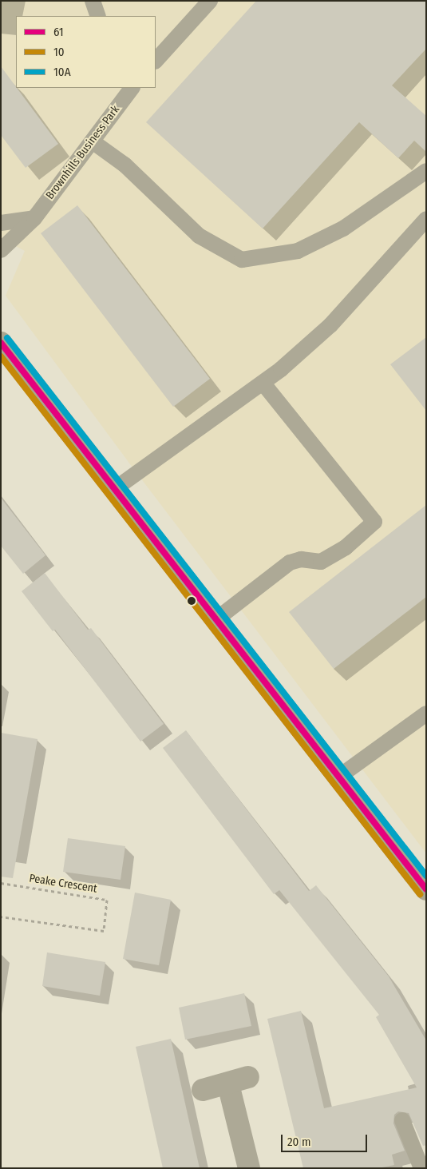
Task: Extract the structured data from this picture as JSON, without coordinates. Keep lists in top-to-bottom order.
{
  "streets": {
    "lane": ["Brownhills Business Park"],
    "path": ["Peake Crescent"]
  },
  "lines": ["transit line 10A", "transit line 61", "transit line 10"],
  "legend": ["61", "10", "10A"],
  "scale_bar": "20 m"
}
